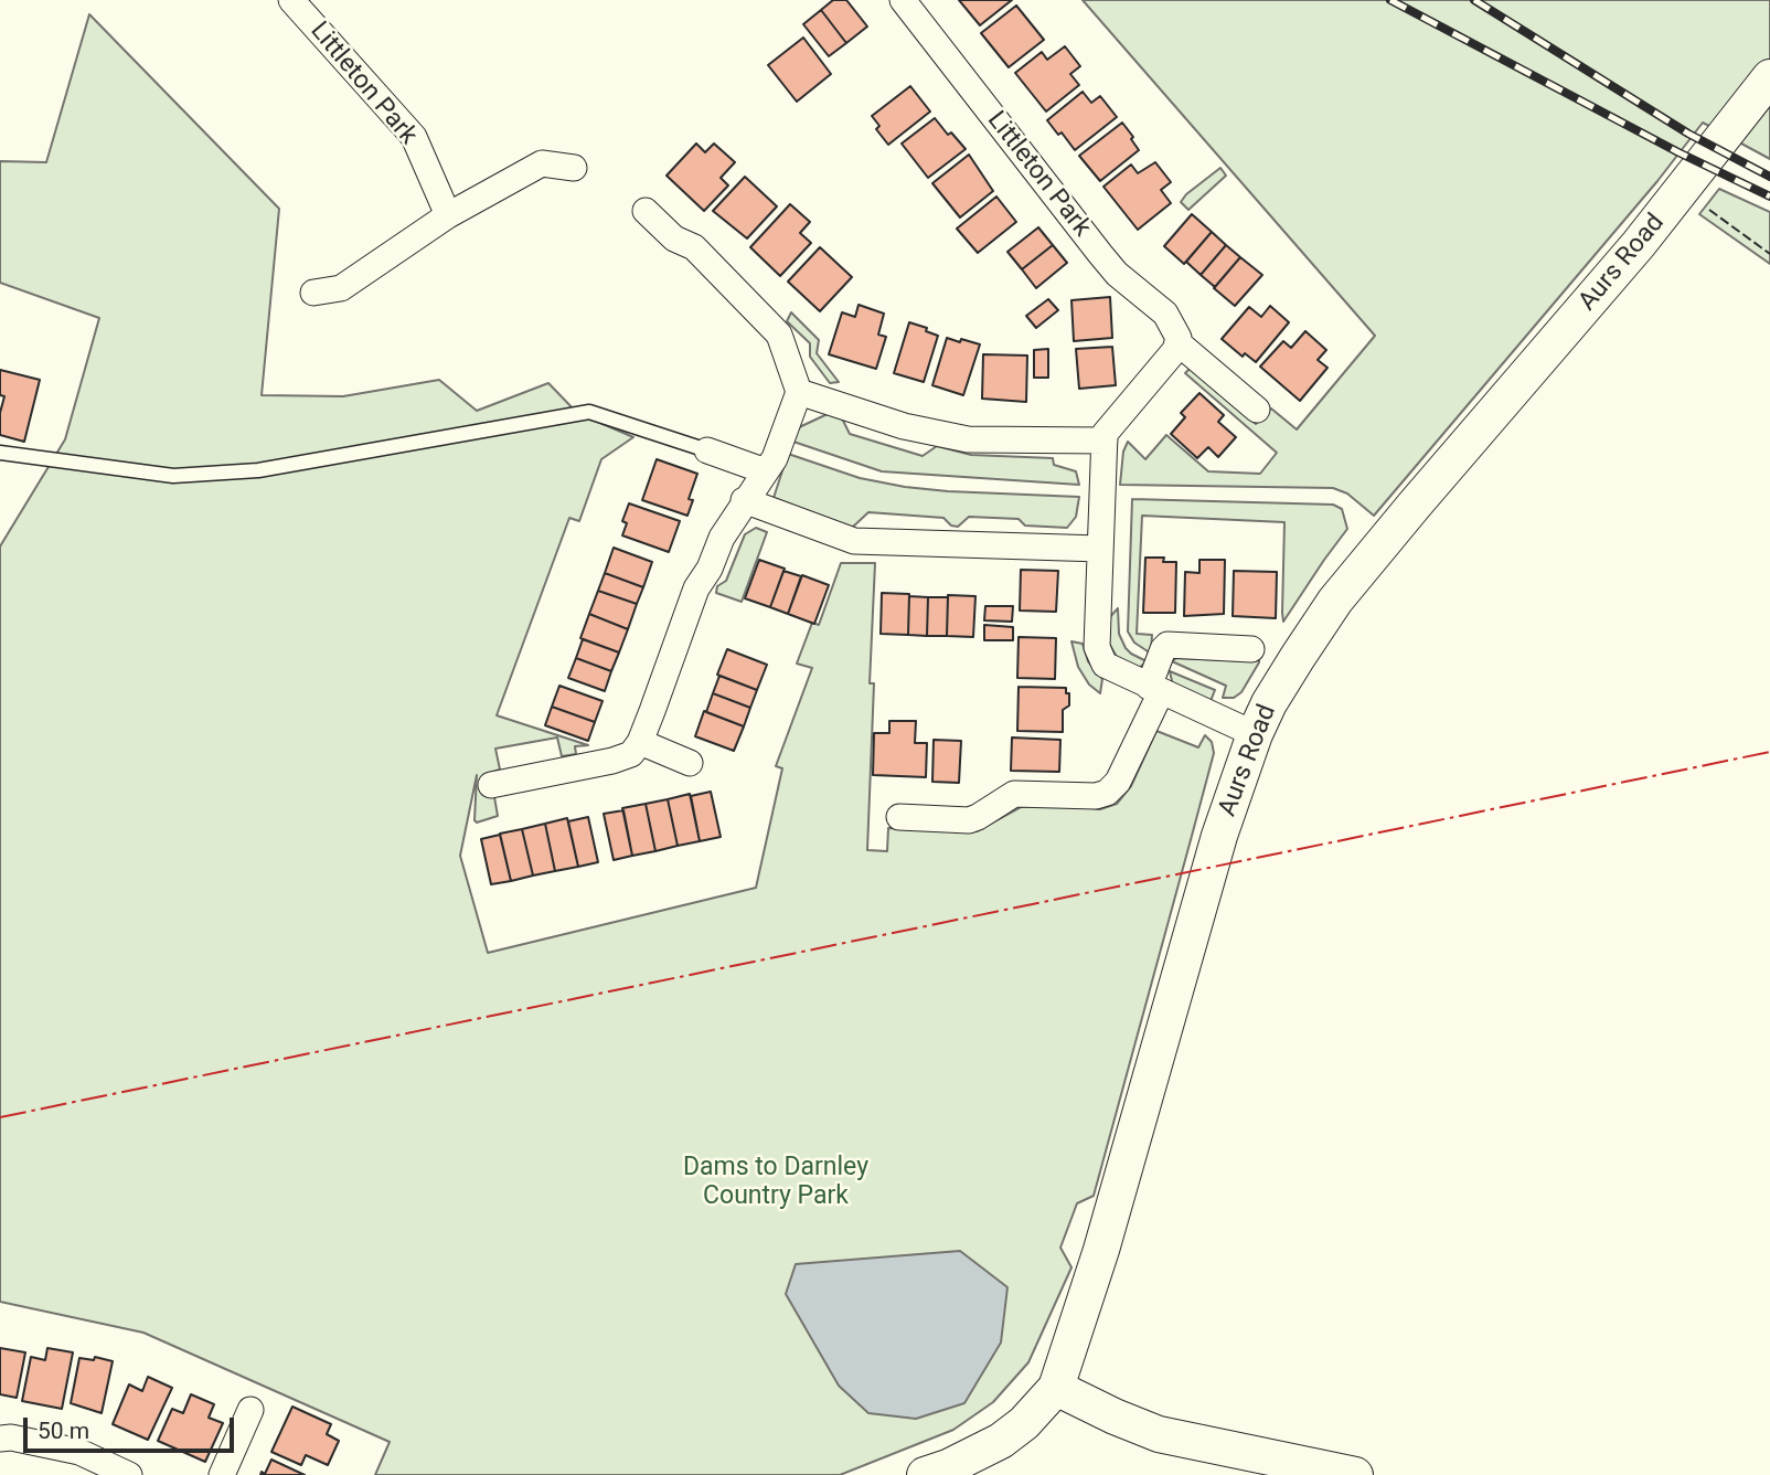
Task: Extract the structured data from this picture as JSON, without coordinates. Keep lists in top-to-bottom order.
{
  "streets": {
    "street": ["Littleton Park", "Aurs Road"]
  },
  "parks": ["Dams to Darnley Country Park"],
  "scale_bar": "50 m"
}
